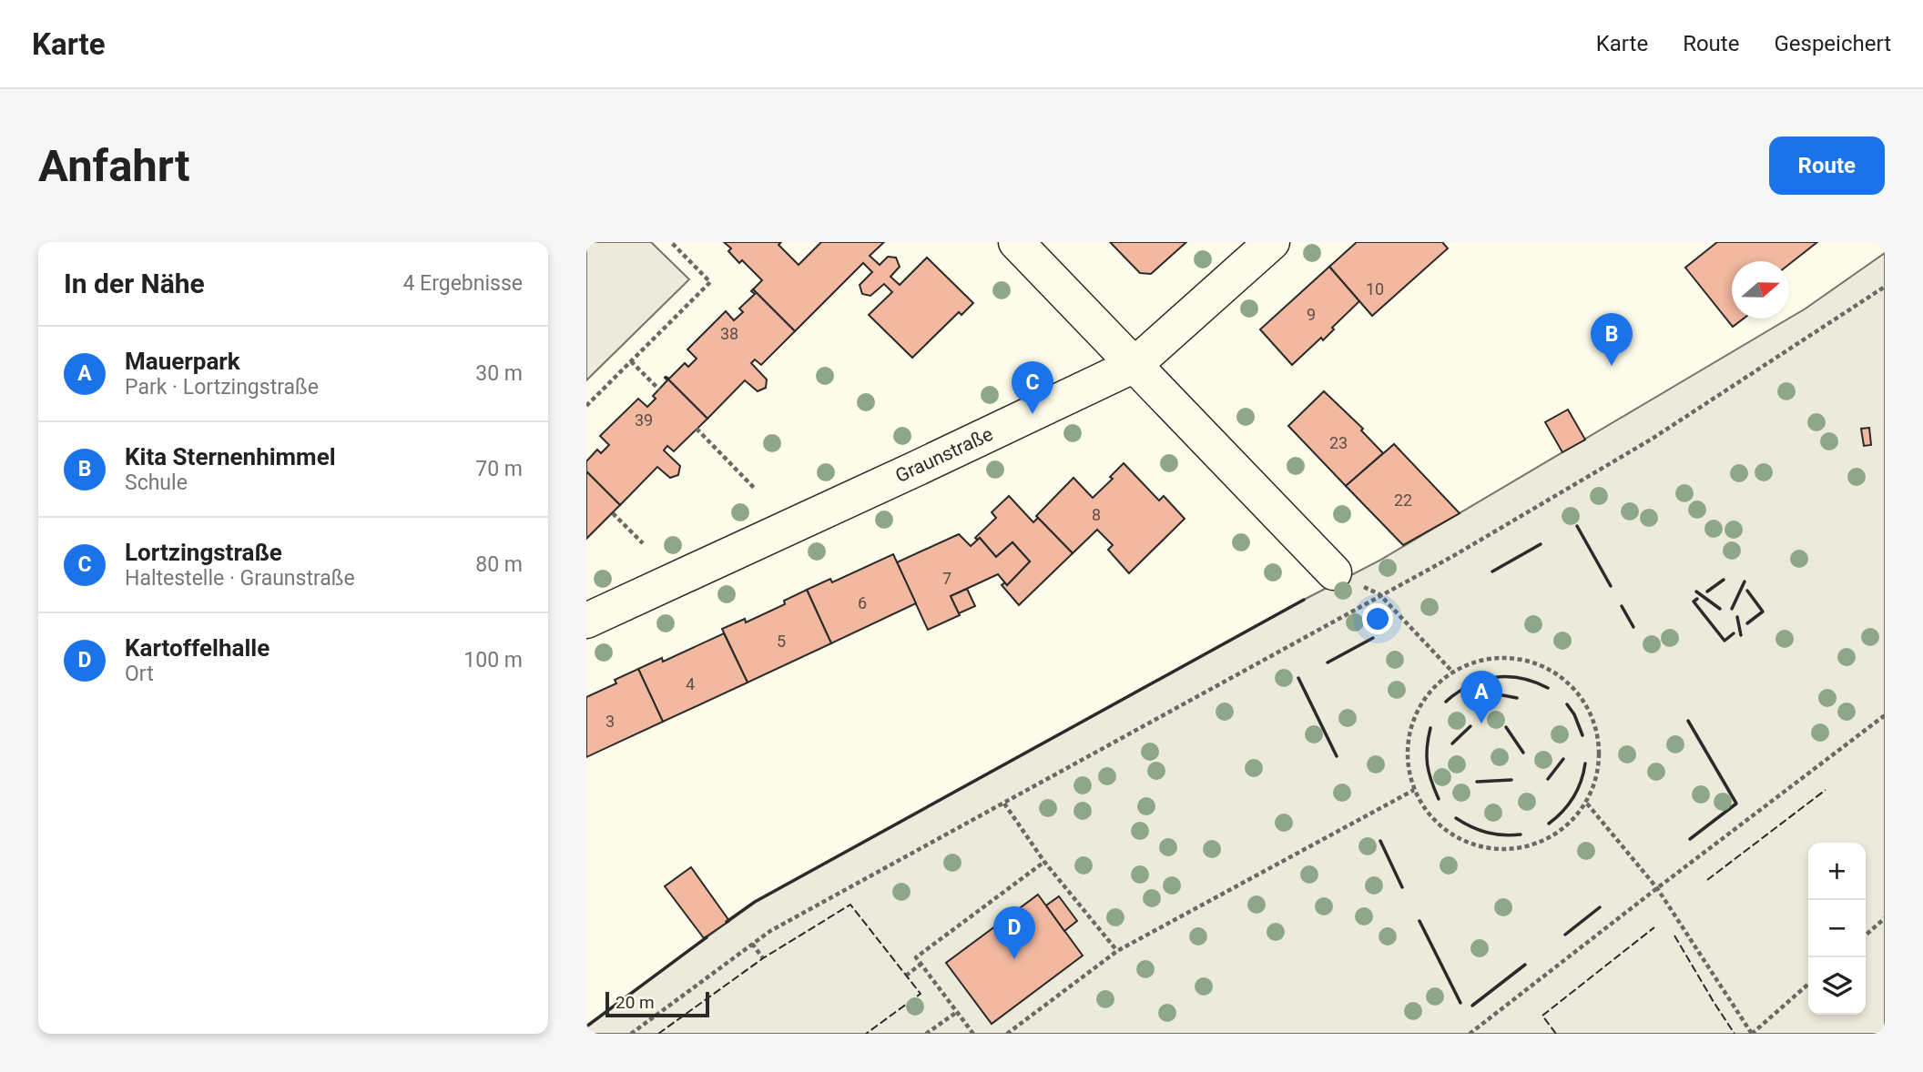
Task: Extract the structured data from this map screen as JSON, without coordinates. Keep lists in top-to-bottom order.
{
  "streets": {
    "street": ["Graunstraße"]
  },
  "house_numbers": [
    "10",
    "9",
    "38",
    "39",
    "23",
    "22",
    "8",
    "7",
    "6",
    "5",
    "4",
    "3"
  ],
  "scale_bar": "20 m",
  "north": "right",
  "page": {
    "header": "Karte",
    "nav": ["Karte", "Route", "Gespeichert"],
    "buttons": "Route",
    "title": "Anfahrt",
    "heading": ["In der Nähe", "4 Ergebnisse"],
    "pins": [
      "B",
      "C",
      "A",
      "D"
    ],
    "list": [
      {
        "mark": "A",
        "name": "Mauerpark",
        "note": "Park · Lortzingstraße",
        "value": "30 m"
      },
      {
        "mark": "B",
        "name": "Kita Sternenhimmel",
        "note": "Schule",
        "value": "70 m"
      },
      {
        "mark": "C",
        "name": "Lortzingstraße",
        "note": "Haltestelle · Graunstraße",
        "value": "80 m"
      },
      {
        "mark": "D",
        "name": "Kartoffelhalle",
        "note": "Ort",
        "value": "100 m"
      }
    ],
    "map_buttons": ["+", "−"],
    "scale": "20 m"
  }
}
